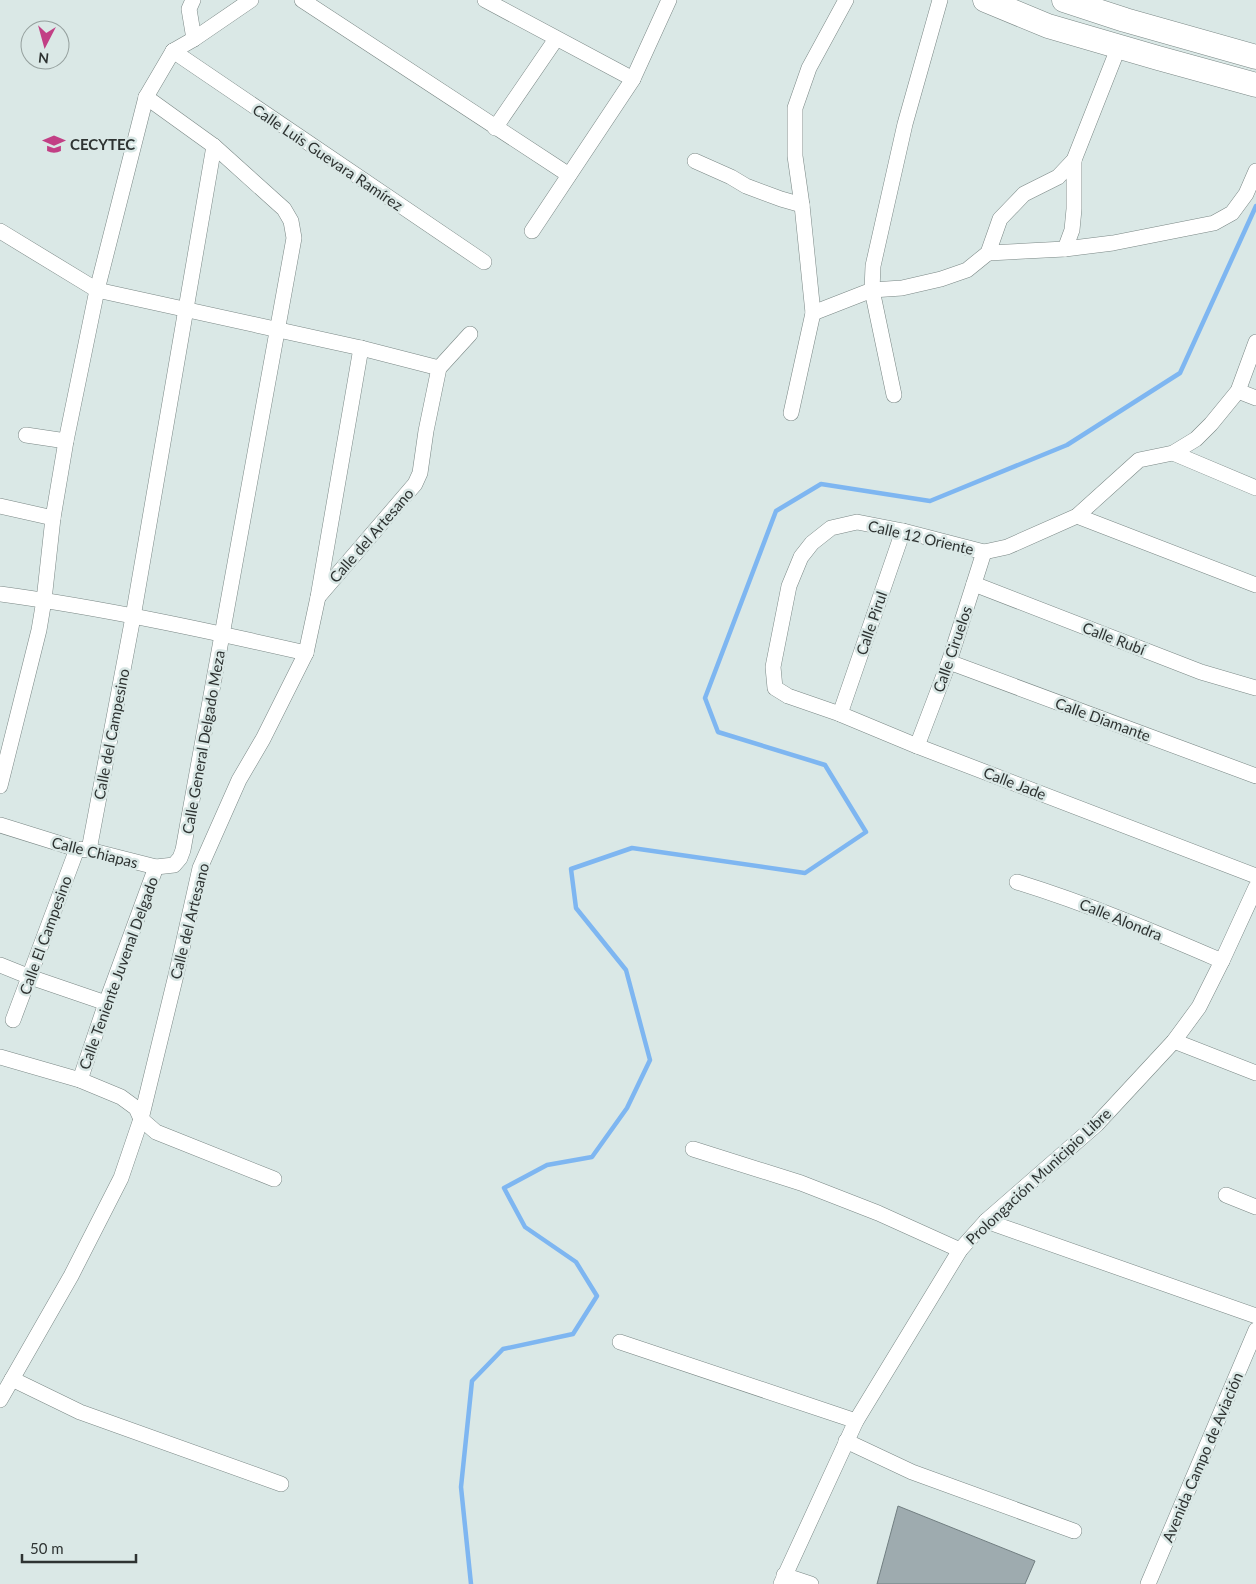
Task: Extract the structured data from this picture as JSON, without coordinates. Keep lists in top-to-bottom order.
{
  "streets": {
    "street": [
      "Calle Luis Guevara Ramírez",
      "Calle del Artesano",
      "Calle 12 Oriente",
      "Calle Pirul",
      "Calle Rubí",
      "Calle Ciruelos",
      "Calle Diamante",
      "Calle del Campesino",
      "Calle General Delgado Meza",
      "Calle Jade",
      "Calle Chiapas",
      "Calle Alondra",
      "Calle El Campesino",
      "Calle Teniente Juvenal Delgado",
      "Prolongación Municipio Libre",
      "Avenida Campo de Aviación"
    ]
  },
  "crossings": [
    ["Calle 12 Oriente", "Calle Pirul"],
    ["Calle 12 Oriente", "Calle Ciruelos"],
    ["Calle 12 Oriente", "Calle Jade"],
    ["Calle Pirul", "Calle Jade"],
    ["Calle Rubí", "Calle Ciruelos"],
    ["Calle Ciruelos", "Calle Diamante"],
    ["Calle Ciruelos", "Calle Jade"],
    ["Calle del Campesino", "Calle General Delgado Meza"],
    ["Calle del Campesino", "Calle Chiapas"],
    ["Calle del Campesino", "Calle El Campesino"],
    ["Calle General Delgado Meza", "Calle Chiapas"],
    ["Calle Chiapas", "Calle El Campesino"],
    ["Calle Chiapas", "Calle Teniente Juvenal Delgado"],
    ["Calle Alondra", "Prolongación Municipio Libre"]
  ],
  "places": {
    "school or university": ["CECYTEC"]
  },
  "scale_bar": "50 m",
  "north": "bottom"
}
